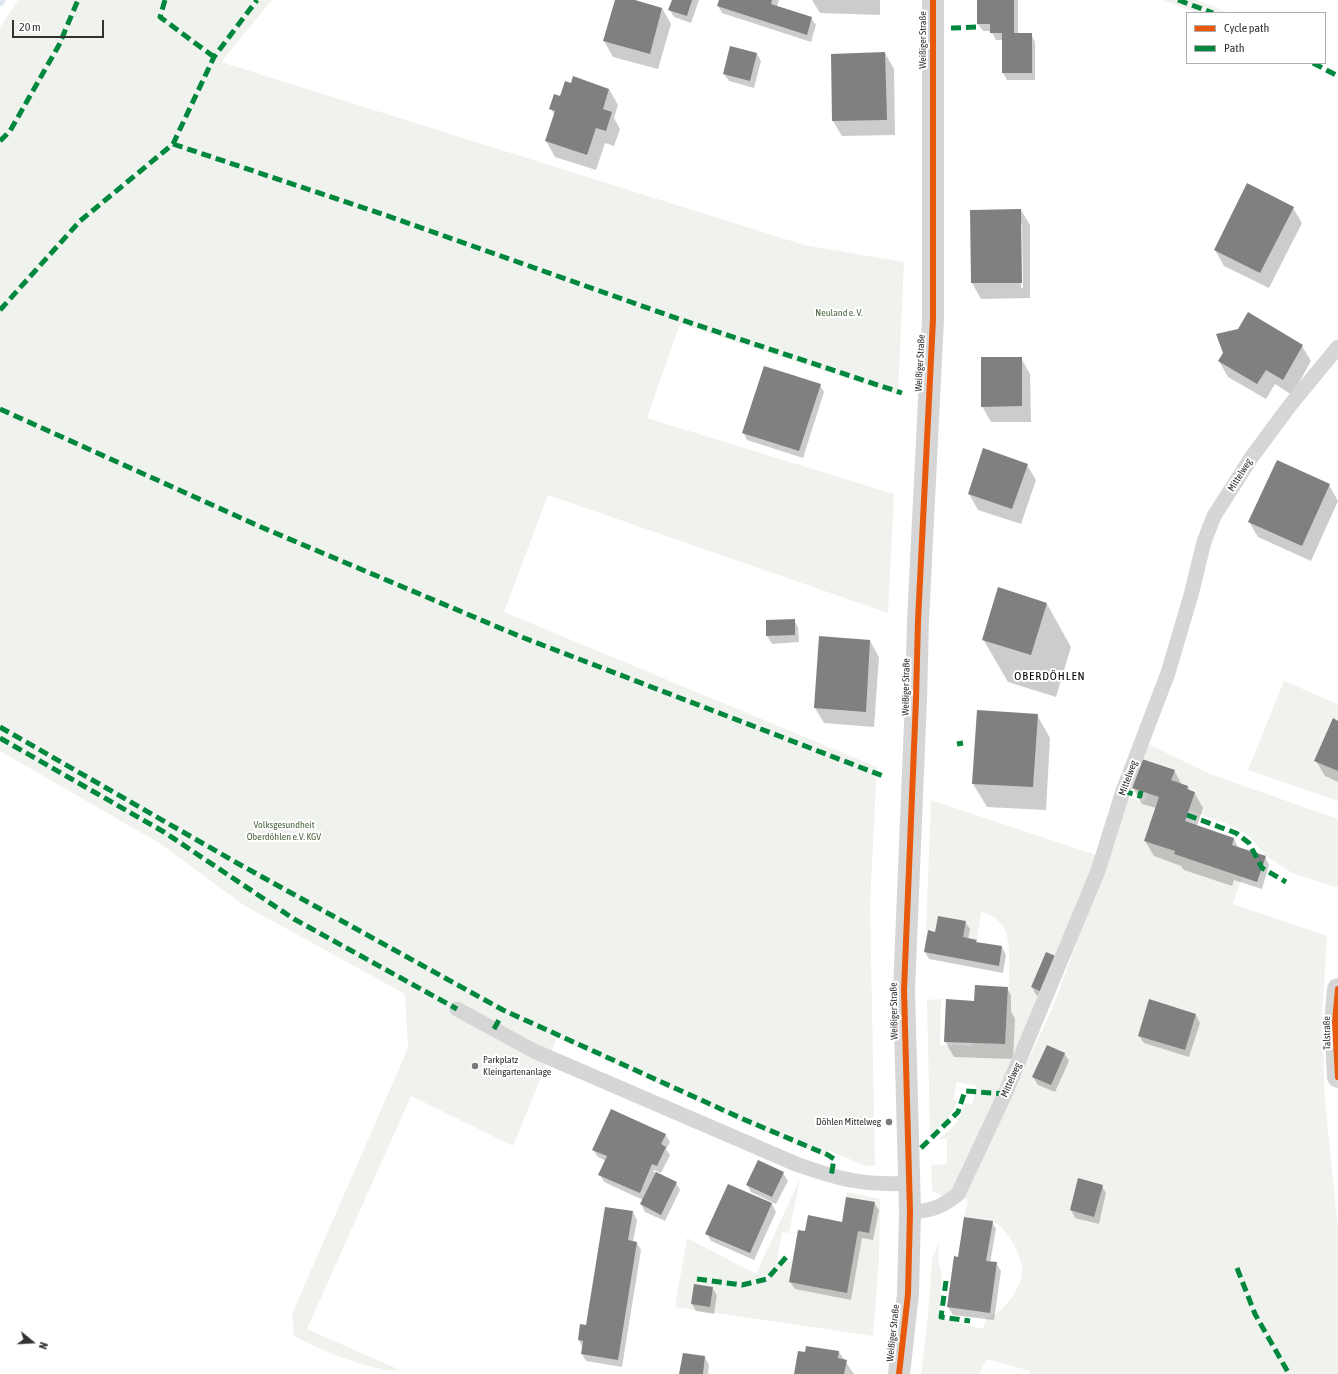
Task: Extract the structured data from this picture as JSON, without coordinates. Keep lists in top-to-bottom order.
{
  "streets": {
    "street": ["Weißiger Straße", "Talstraße"],
    "lane": ["Mittelweg"]
  },
  "crossings": [
    ["Weißiger Straße", "Mittelweg"]
  ],
  "districts": ["OBERDÖHLEN"],
  "parks": ["Neuland e. V.", "Volksgesundheit Oberdöhlen e.V. KGV"],
  "places": ["Parkplatz Kleingartenanlage", "Döhlen Mittelweg"],
  "legend": ["Cycle path", "Path"],
  "scale_bar": "20 m",
  "north": "right"
}
